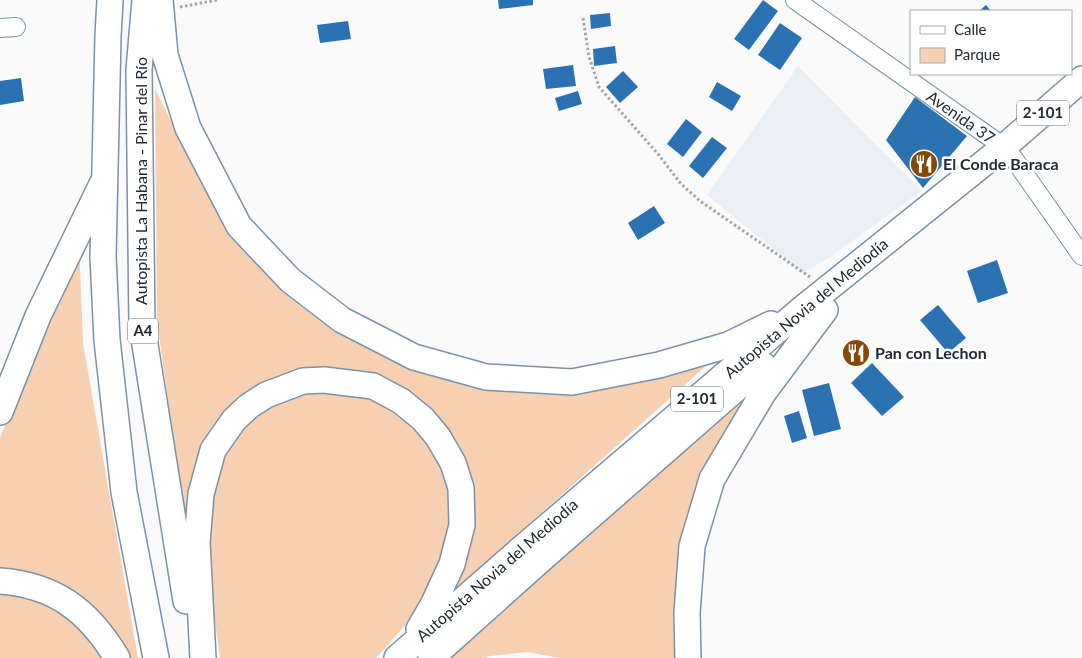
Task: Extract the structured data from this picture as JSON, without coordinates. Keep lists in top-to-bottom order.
{
  "streets": {
    "highway": [
      "2-101",
      "Autopista La Habana - Pinar del Río",
      "Autopista Novia del Mediodía",
      "A4"
    ],
    "street": ["Avenida 37"]
  },
  "crossings": [
    ["Avenida 37", "Autopista Novia del Mediodía"]
  ],
  "places": {
    "restaurant": ["El Conde Baraca", "Pan con Lechon"]
  },
  "legend": ["Calle", "Parque"]
}
